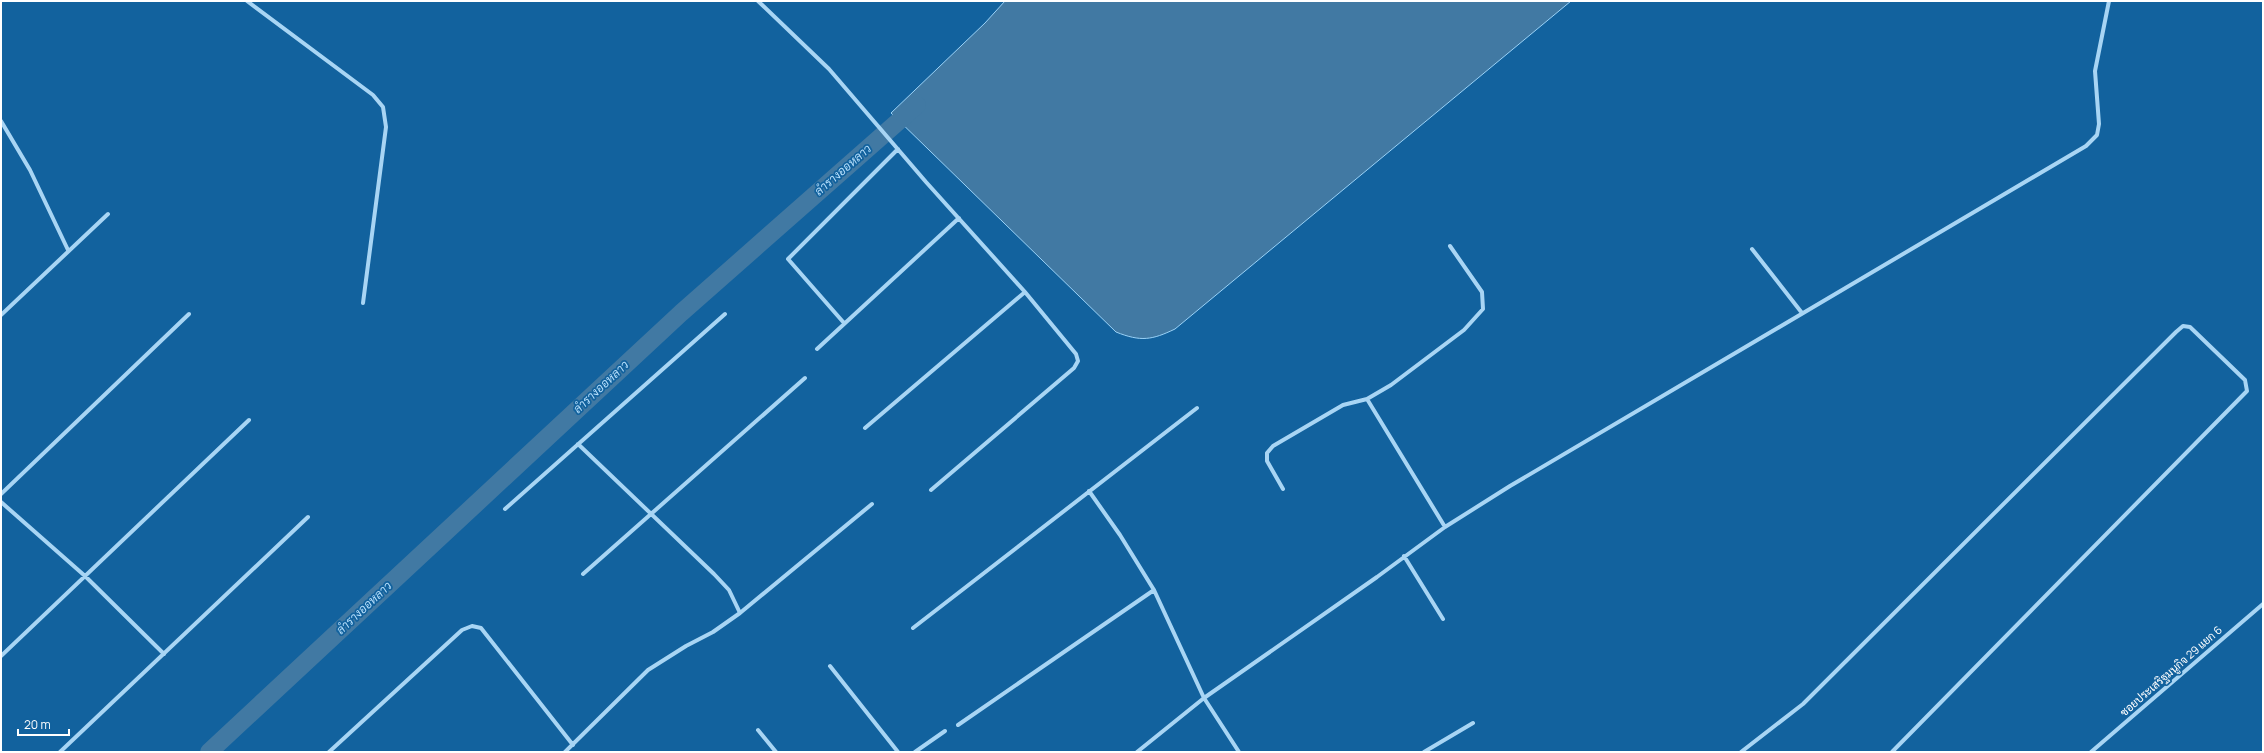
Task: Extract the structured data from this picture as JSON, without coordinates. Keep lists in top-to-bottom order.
{
  "streets": {
    "street": ["ซอยประเสริฐมนูกิจ 29 แยก 6"]
  },
  "water": ["ลำรางออหลาว"],
  "scale_bar": "20 m"
}
